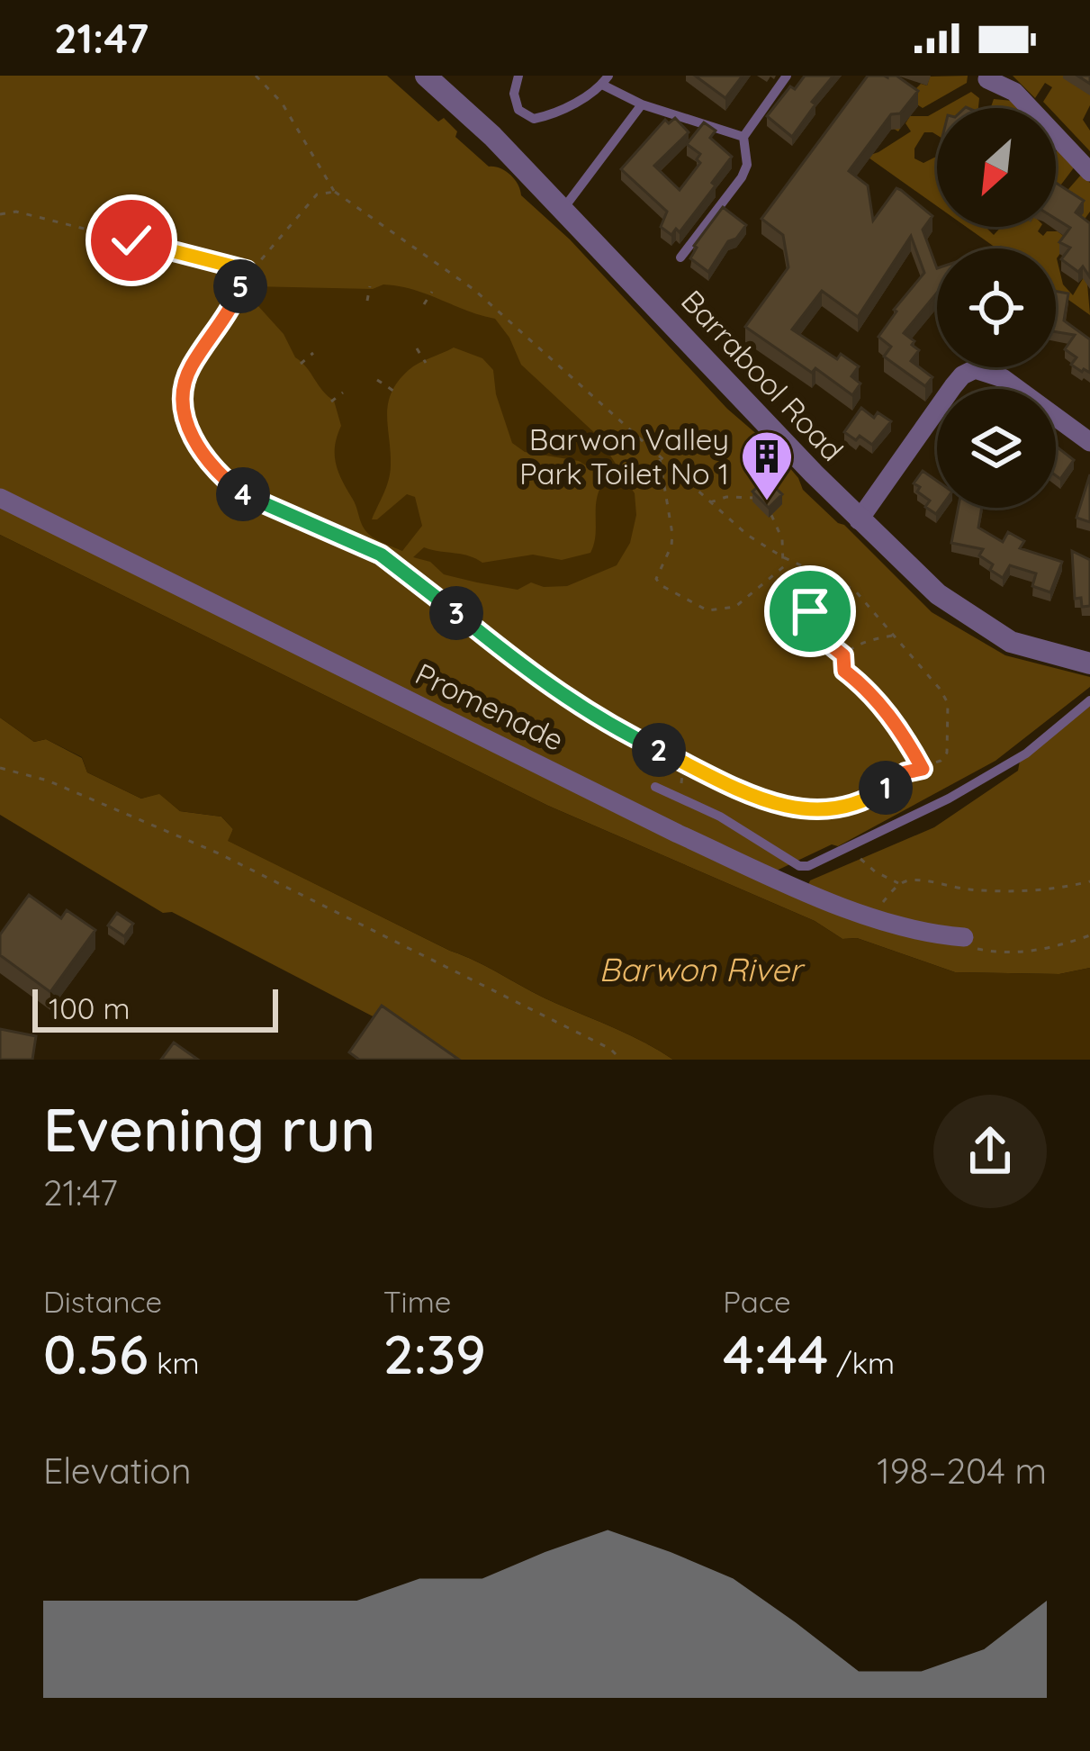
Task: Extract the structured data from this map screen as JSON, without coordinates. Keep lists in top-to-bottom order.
{
  "streets": {
    "street": ["Barrabool Road", "Promenade"]
  },
  "water": ["Barwon River"],
  "places": {
    "building": ["Barwon Valley Park Toilet No 1"]
  },
  "scale_bar": "100 m",
  "north": "bottom left",
  "page": {
    "status": "21:47",
    "pins": [
      "5",
      "4",
      "3",
      "2",
      "1"
    ],
    "scale": "100 m",
    "heading": ["Evening run", "21:47"],
    "stats": [
      ["Distance", "0.56 km"],
      ["Time", "2:39"],
      ["Pace", "4:44 /km"]
    ],
    "chart": ["Elevation", "198–204 m"]
  }
}
